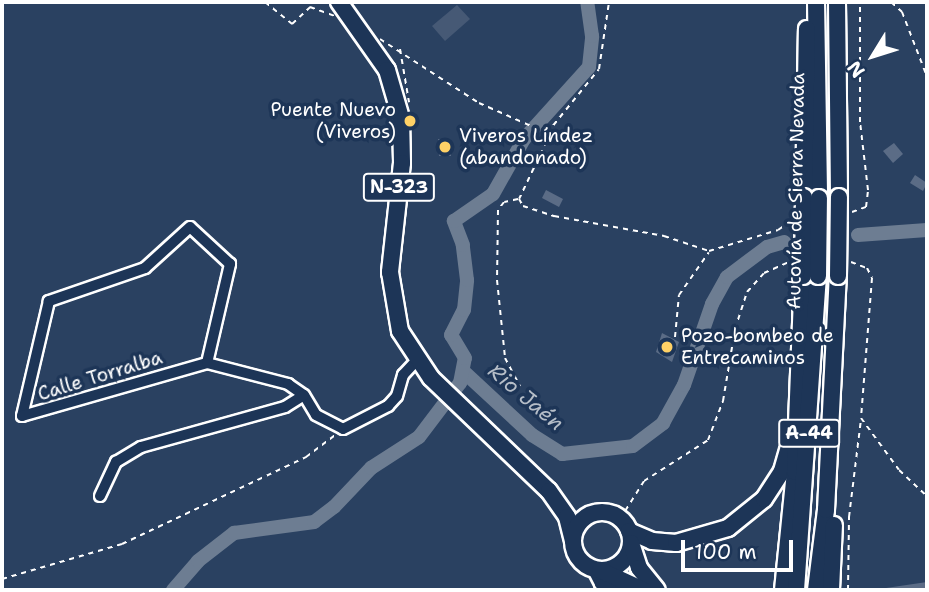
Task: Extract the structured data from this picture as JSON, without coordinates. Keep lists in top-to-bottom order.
{
  "streets": {
    "highway": ["N-323", "Autovía de Sierra Nevada", "A-44"],
    "street": ["Calle Torralba"]
  },
  "water": ["Rio Jaén"],
  "places": ["Puente Nuevo (Viveros)", "Viveros Líndez (abandonado)", "Pozo-bombeo de Entrecaminos"],
  "scale_bar": "100 m",
  "north": "bottom left"
}
